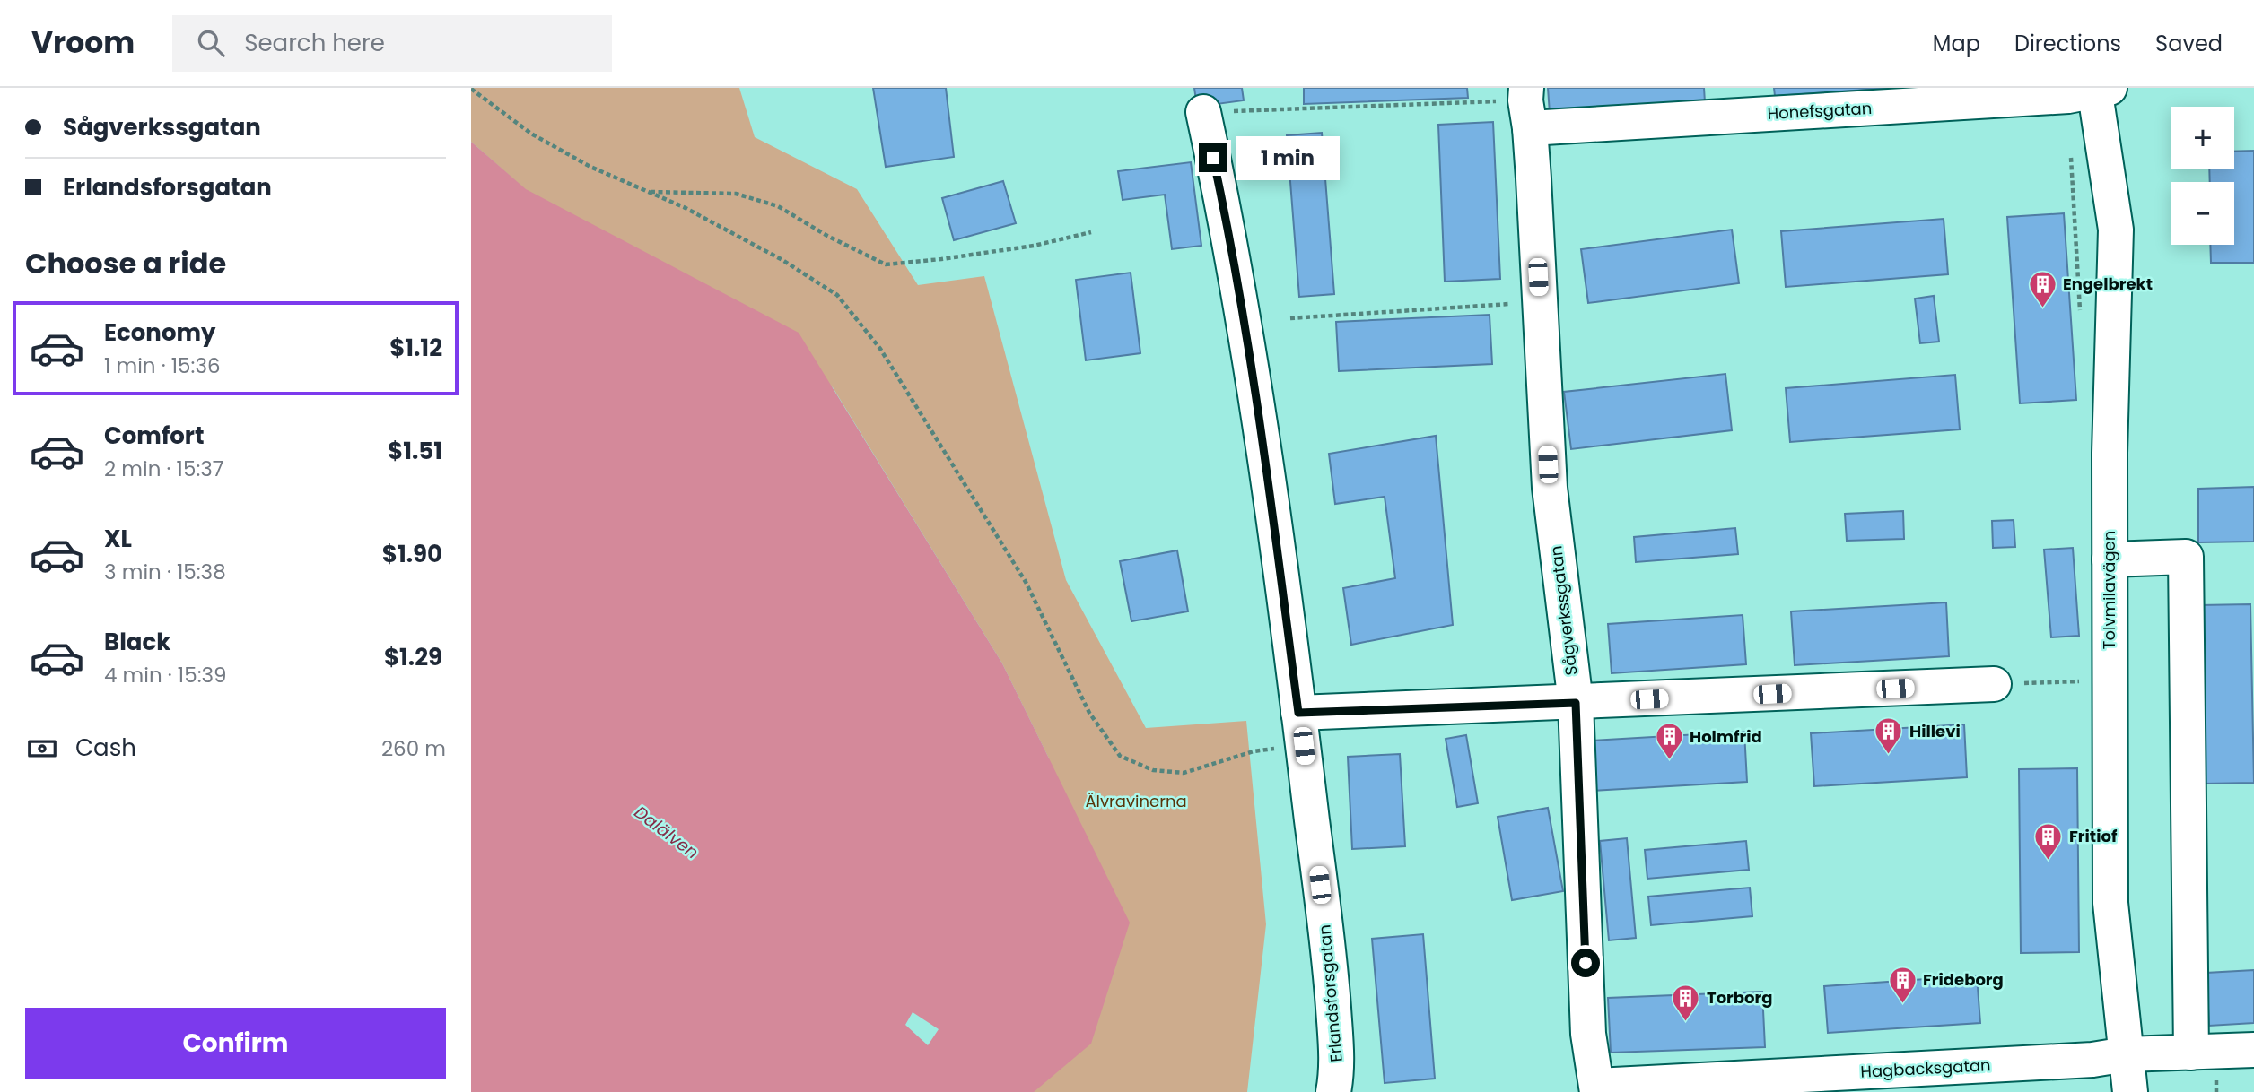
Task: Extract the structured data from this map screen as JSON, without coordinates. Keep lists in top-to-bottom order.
{
  "streets": {
    "street": [
      "Honefsgatan",
      "Tolvmilavägen",
      "Sågverkssgatan",
      "Erlandsforsgatan",
      "Hagbacksgatan"
    ]
  },
  "crossings": [
    ["Honefsgatan", "Tolvmilavägen"],
    ["Honefsgatan", "Sågverkssgatan"],
    ["Tolvmilavägen", "Hagbacksgatan"],
    ["Sågverkssgatan", "Hagbacksgatan"]
  ],
  "water": ["Dalälven"],
  "parks": ["Älvravinerna"],
  "places": {
    "building": [
      "Engelbrekt",
      "Hillevi",
      "Holmfrid",
      "Fritiof",
      "Frideborg",
      "Torborg"
    ]
  },
  "page": {
    "header": "Vroom",
    "search": "Search here",
    "nav": ["Map", "Directions", "Saved"],
    "banner": ["Sågverkssgatan", "Erlandsforsgatan"],
    "map_buttons": ["+", "−"],
    "bubble": "1 min",
    "heading": "Choose a ride",
    "list": [
      {
        "name": "Economy",
        "note": "1 min · 15:36",
        "value": "$1.12"
      },
      {
        "name": "Comfort",
        "note": "2 min · 15:37",
        "value": "$1.51"
      },
      {
        "name": "XL",
        "note": "3 min · 15:38",
        "value": "$1.90"
      },
      {
        "name": "Black",
        "note": "4 min · 15:39",
        "value": "$1.29"
      }
    ],
    "pay": ["Cash", "260 m"],
    "buttons": "Confirm"
  }
}
